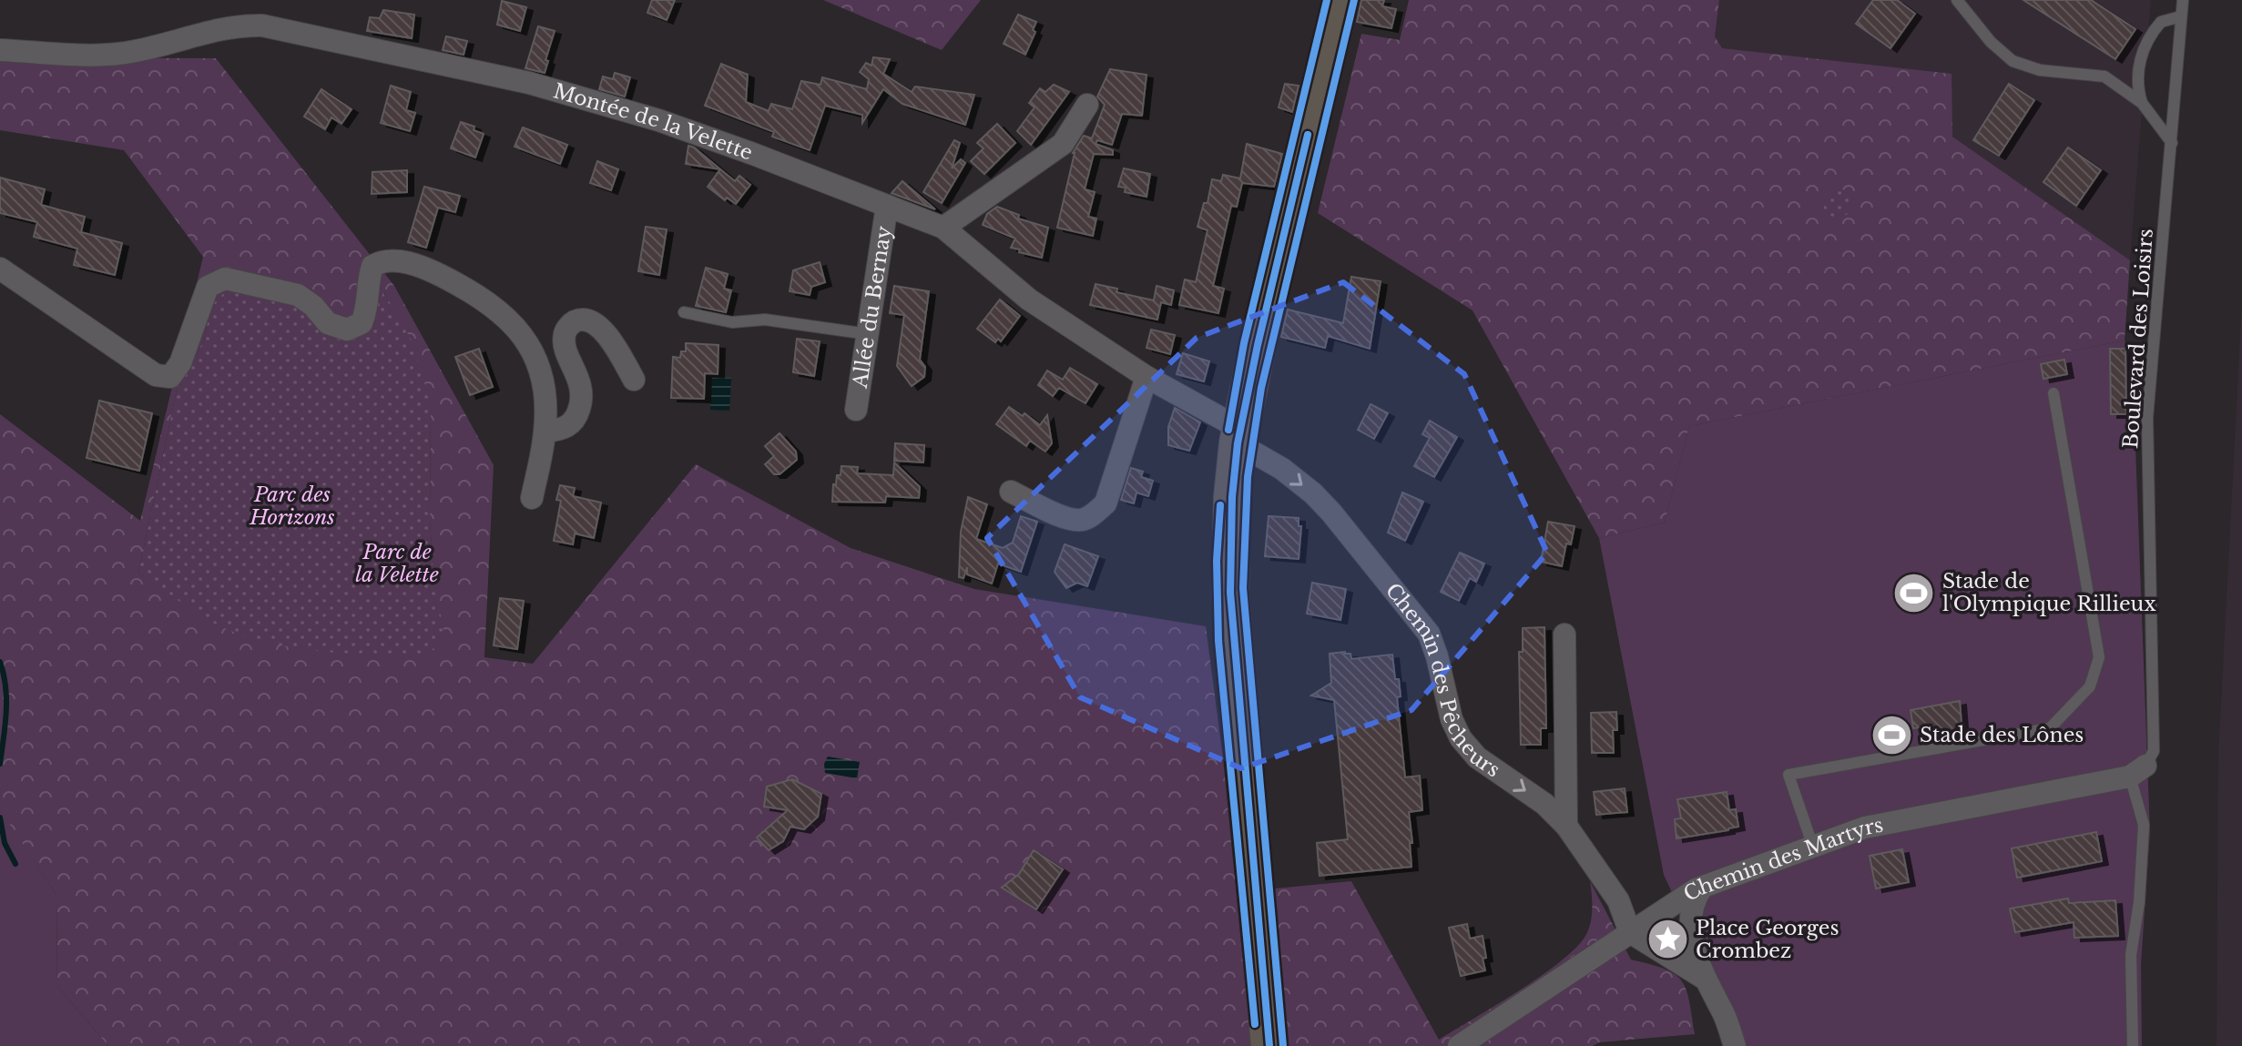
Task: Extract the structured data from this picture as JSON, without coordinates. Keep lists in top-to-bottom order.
{
  "streets": {
    "street": [
      "Montée de la Velette",
      "Allée du Bernay",
      "Chemin des Pêcheurs",
      "Chemin des Martyrs"
    ],
    "lane": ["Boulevard des Loisirs"]
  },
  "crossings": [
    ["Montée de la Velette", "Allée du Bernay"],
    ["Montée de la Velette", "Chemin des Pêcheurs"],
    ["Boulevard des Loisirs", "Chemin des Martyrs"],
    ["Chemin des Pêcheurs", "Chemin des Martyrs"]
  ],
  "one_way": ["Chemin des Pêcheurs"],
  "parks": ["Parc des Horizons", "Parc de la Velette"],
  "places": {
    "sports": ["Stade de l'Olympique Rillieux", "Stade des Lônes"],
    "place": ["Place Georges Crombez"]
  }
}
